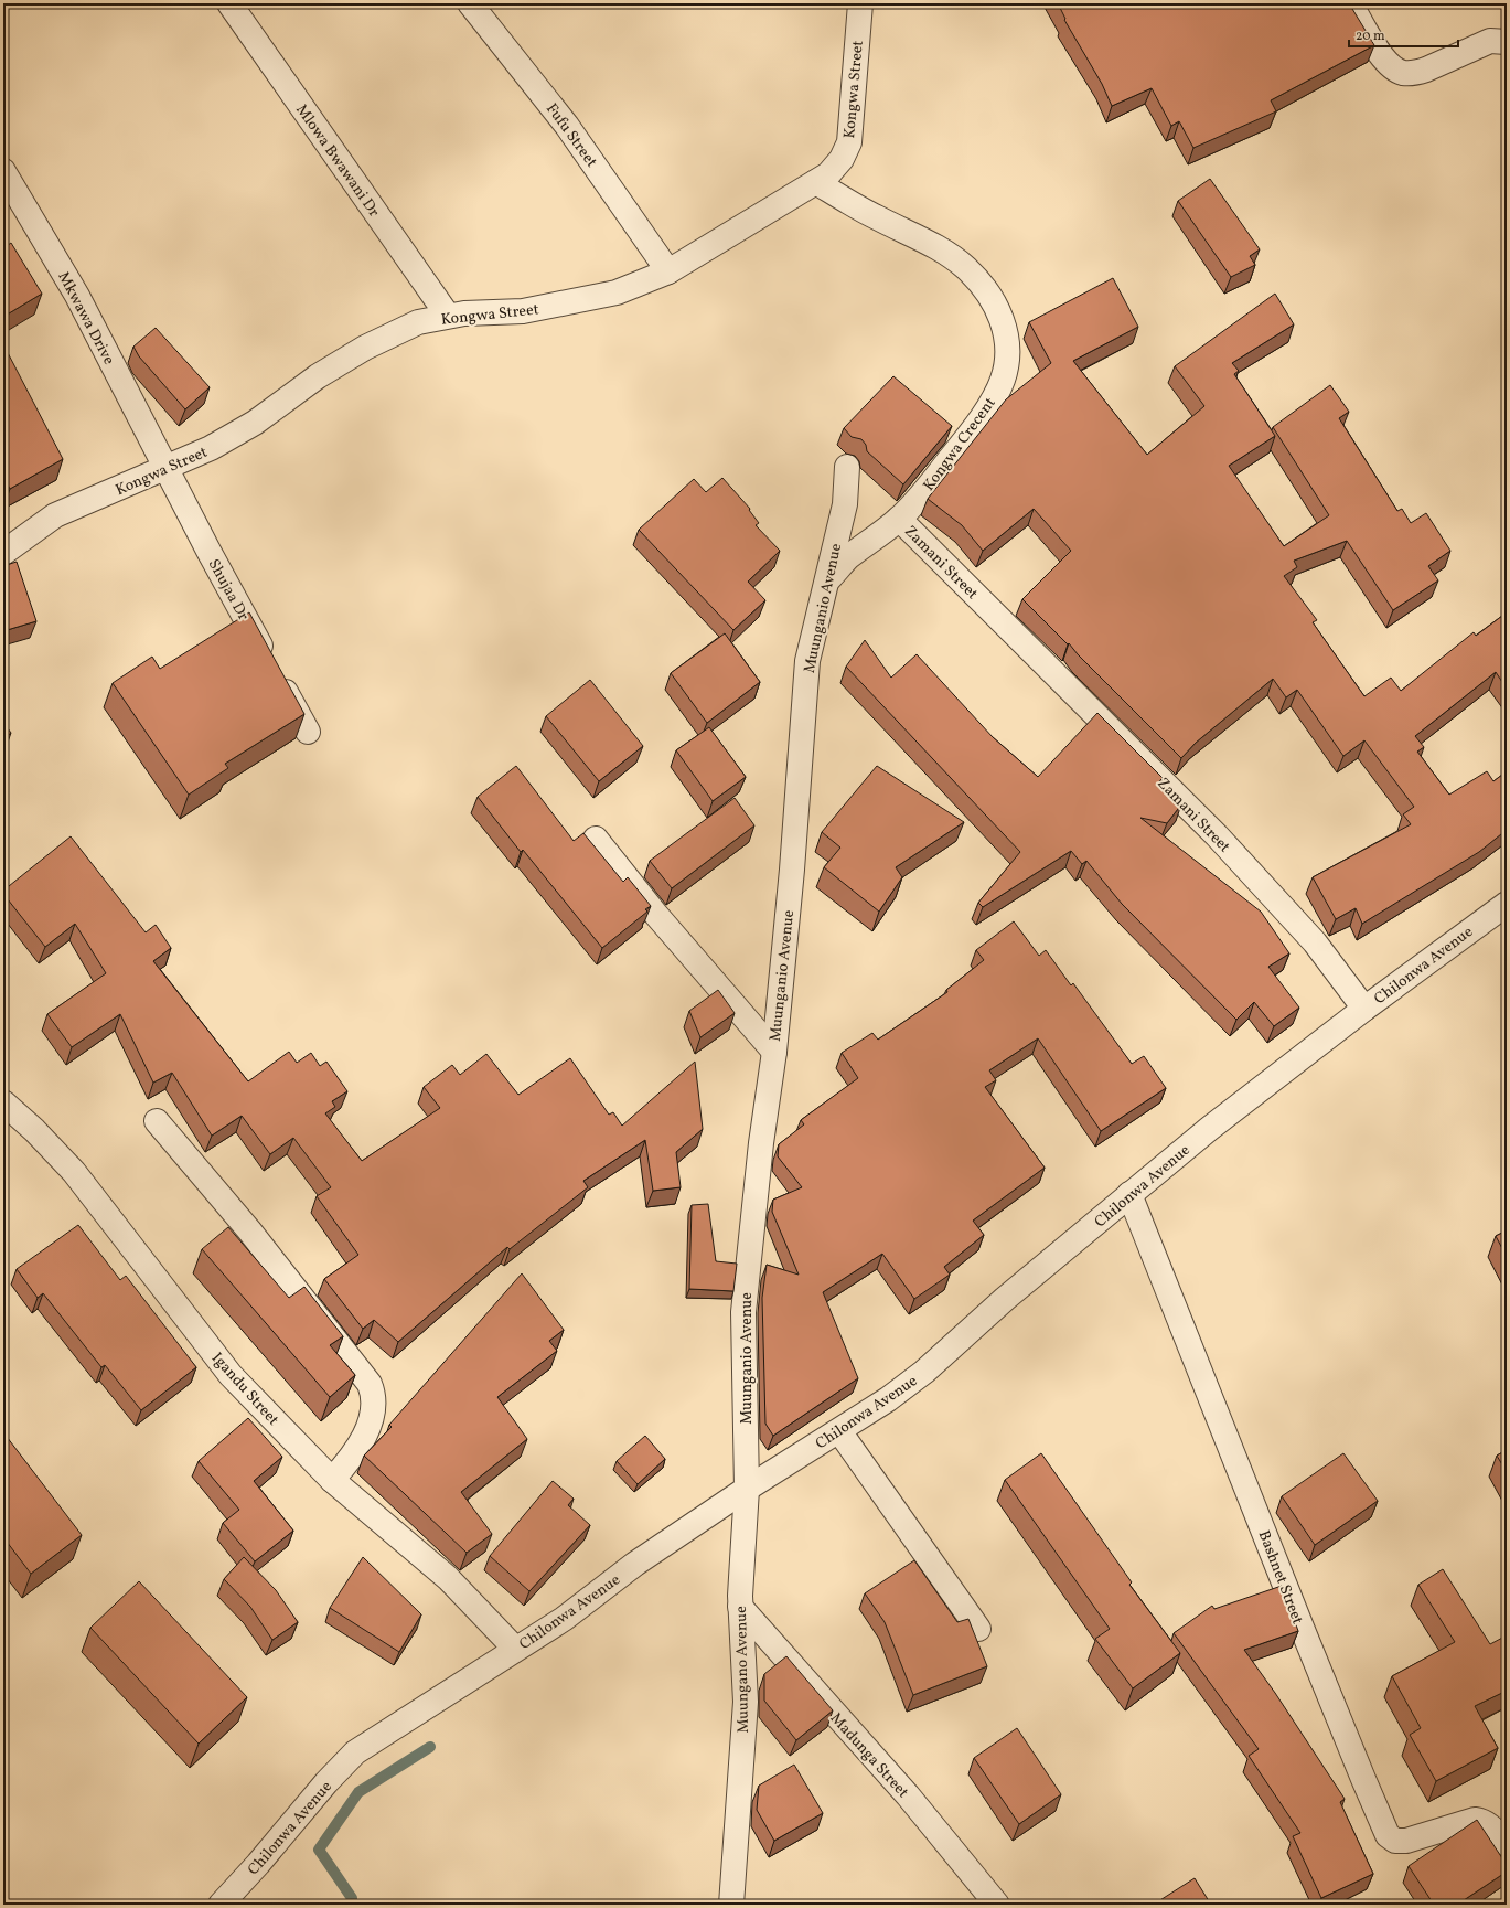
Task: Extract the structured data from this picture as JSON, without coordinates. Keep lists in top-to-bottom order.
{
  "streets": {
    "street": [
      "Kongwa Street",
      "Fufu Street",
      "Mlowa Bwawani Dr",
      "Mkwawa Drive",
      "Kongwa Crecent",
      "Zamani Street",
      "Shujaa Dr",
      "Muunganio Avenue",
      "Chilonwa Avenue",
      "Igandu Street",
      "Bashnet Street",
      "Muungano Avenue",
      "Madunga Street"
    ]
  },
  "crossings": [
    ["Kongwa Street", "Fufu Street"],
    ["Kongwa Street", "Mlowa Bwawani Dr"],
    ["Kongwa Street", "Mkwawa Drive"],
    ["Kongwa Street", "Kongwa Crecent"],
    ["Kongwa Street", "Shujaa Dr"],
    ["Mkwawa Drive", "Shujaa Dr"],
    ["Kongwa Crecent", "Zamani Street"],
    ["Kongwa Crecent", "Muunganio Avenue"],
    ["Zamani Street", "Chilonwa Avenue"],
    ["Muunganio Avenue", "Chilonwa Avenue"],
    ["Muunganio Avenue", "Muungano Avenue"],
    ["Chilonwa Avenue", "Igandu Street"],
    ["Chilonwa Avenue", "Bashnet Street"],
    ["Chilonwa Avenue", "Muungano Avenue"],
    ["Muungano Avenue", "Madunga Street"]
  ],
  "scale_bar": "20 m"
}
